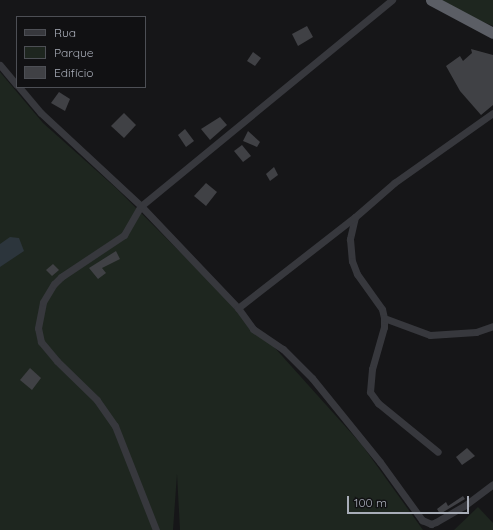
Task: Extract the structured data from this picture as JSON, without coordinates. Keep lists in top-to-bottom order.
{
  "legend": ["Rua", "Parque", "Edifício"],
  "scale_bar": "100 m"
}
